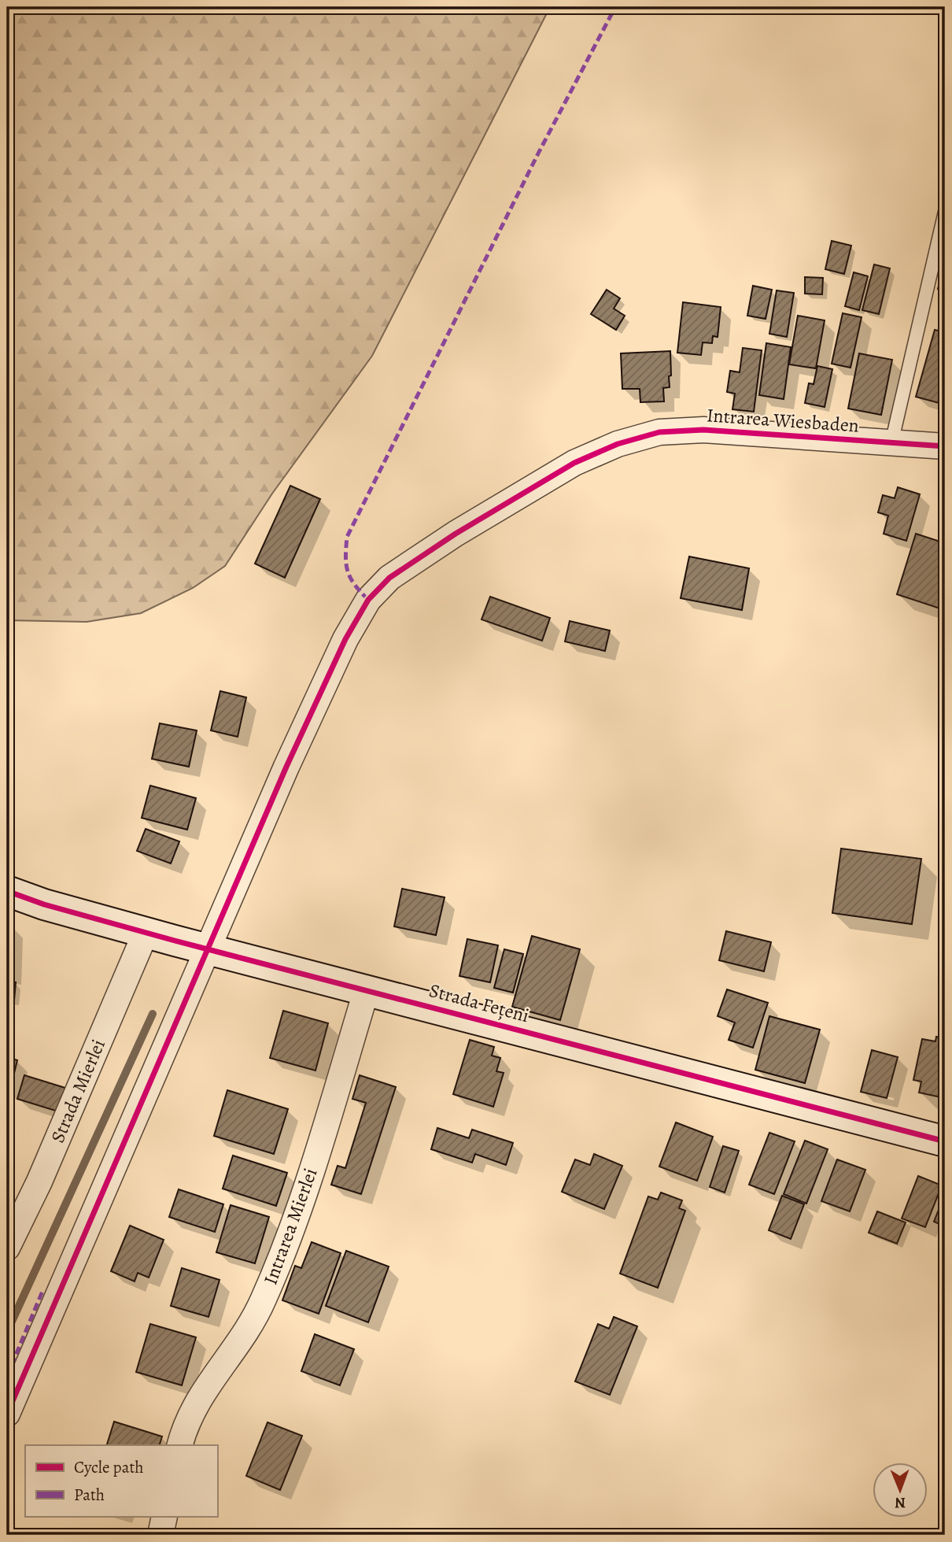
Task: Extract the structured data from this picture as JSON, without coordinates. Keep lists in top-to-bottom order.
{
  "streets": {
    "street": [
      "Intrarea Wiesbaden",
      "Strada Fețeni",
      "Strada Mierlei",
      "Intrarea Mierlei"
    ]
  },
  "crossings": [
    ["Intrarea Wiesbaden", "Strada Fețeni"],
    ["Strada Fețeni", "Strada Mierlei"],
    ["Strada Fețeni", "Intrarea Mierlei"]
  ],
  "legend": ["Cycle path", "Path"],
  "north": "bottom"
}
